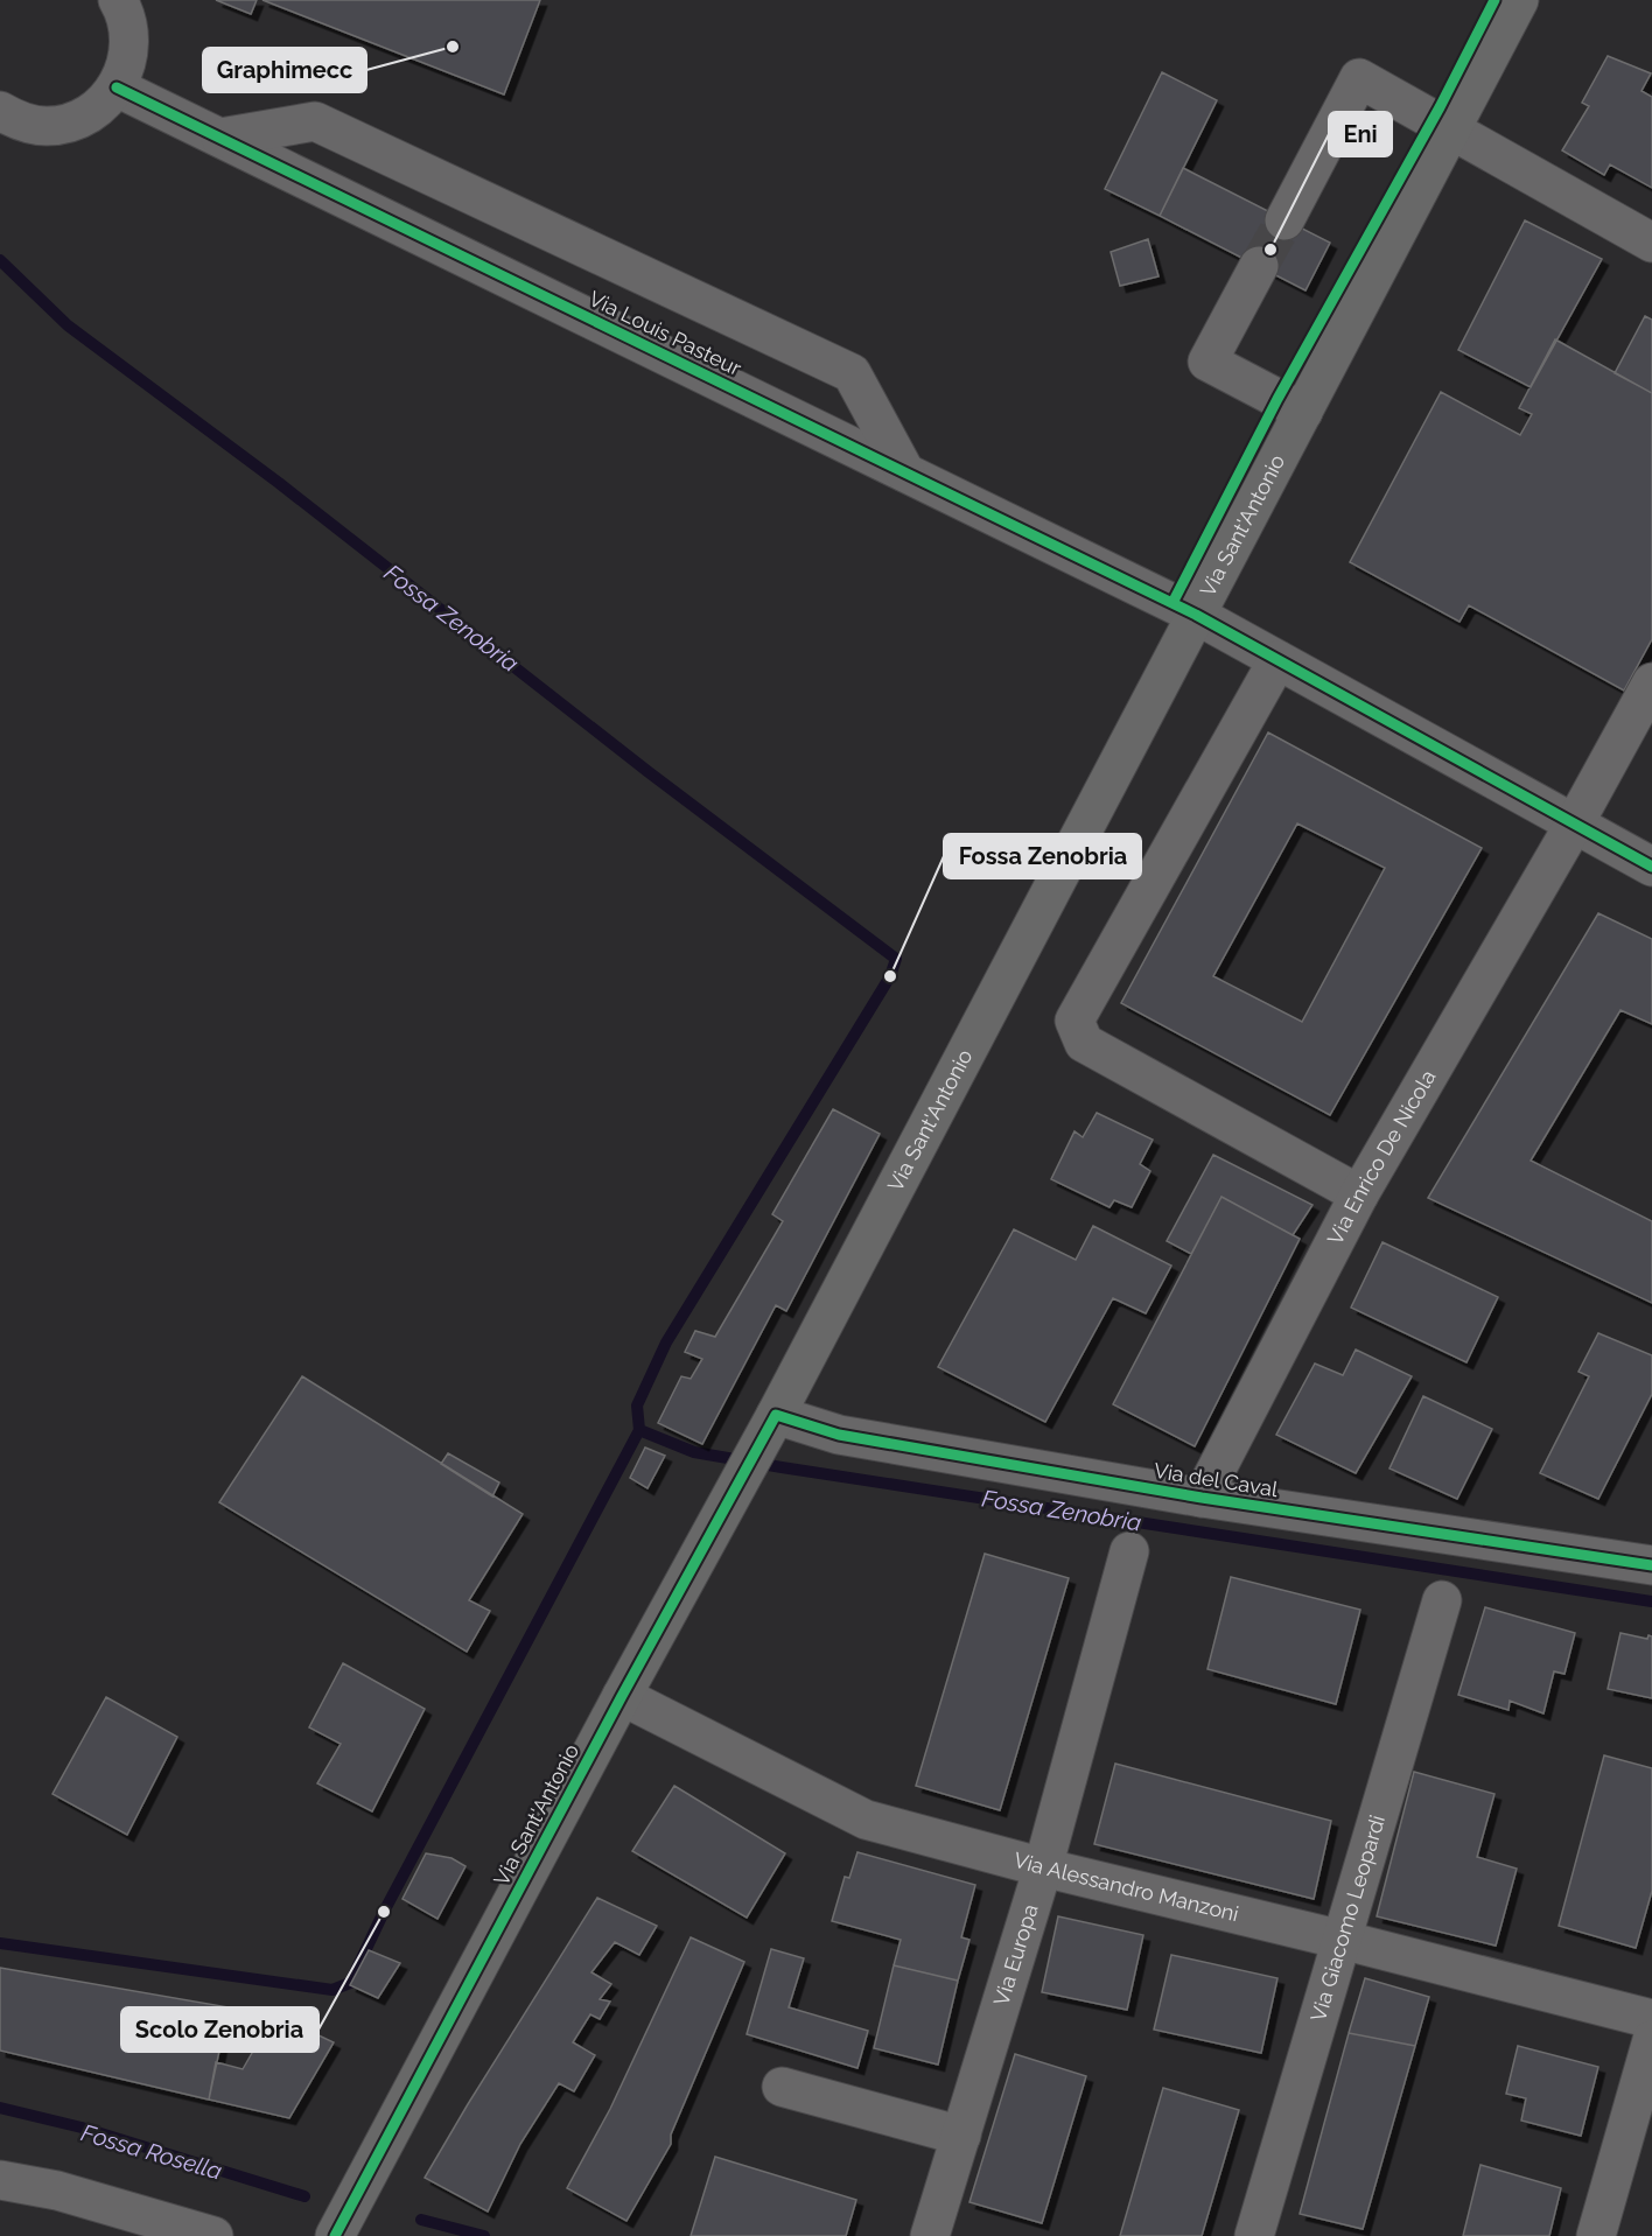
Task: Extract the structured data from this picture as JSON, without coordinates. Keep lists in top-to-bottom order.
{
  "streets": {
    "main road": ["Via Sant'Antonio"],
    "street": [
      "Via Louis Pasteur",
      "Via Enrico De Nicola",
      "Via del Caval",
      "Via Alessandro Manzoni",
      "Via Giacomo Leopardi",
      "Via Europa"
    ]
  },
  "crossings": [
    ["Via Louis Pasteur", "Via Sant'Antonio"],
    ["Via Louis Pasteur", "Via Enrico De Nicola"],
    ["Via Sant'Antonio", "Via del Caval"],
    ["Via Sant'Antonio", "Via Alessandro Manzoni"],
    ["Via Enrico De Nicola", "Via del Caval"],
    ["Via Alessandro Manzoni", "Via Giacomo Leopardi"],
    ["Via Alessandro Manzoni", "Via Europa"]
  ],
  "water": ["Fossa Zenobria", "Fossa Rosella"],
  "places": [
    "Graphimecc",
    "Eni",
    "Fossa Zenobria",
    "Scolo Zenobria"
  ]
}
